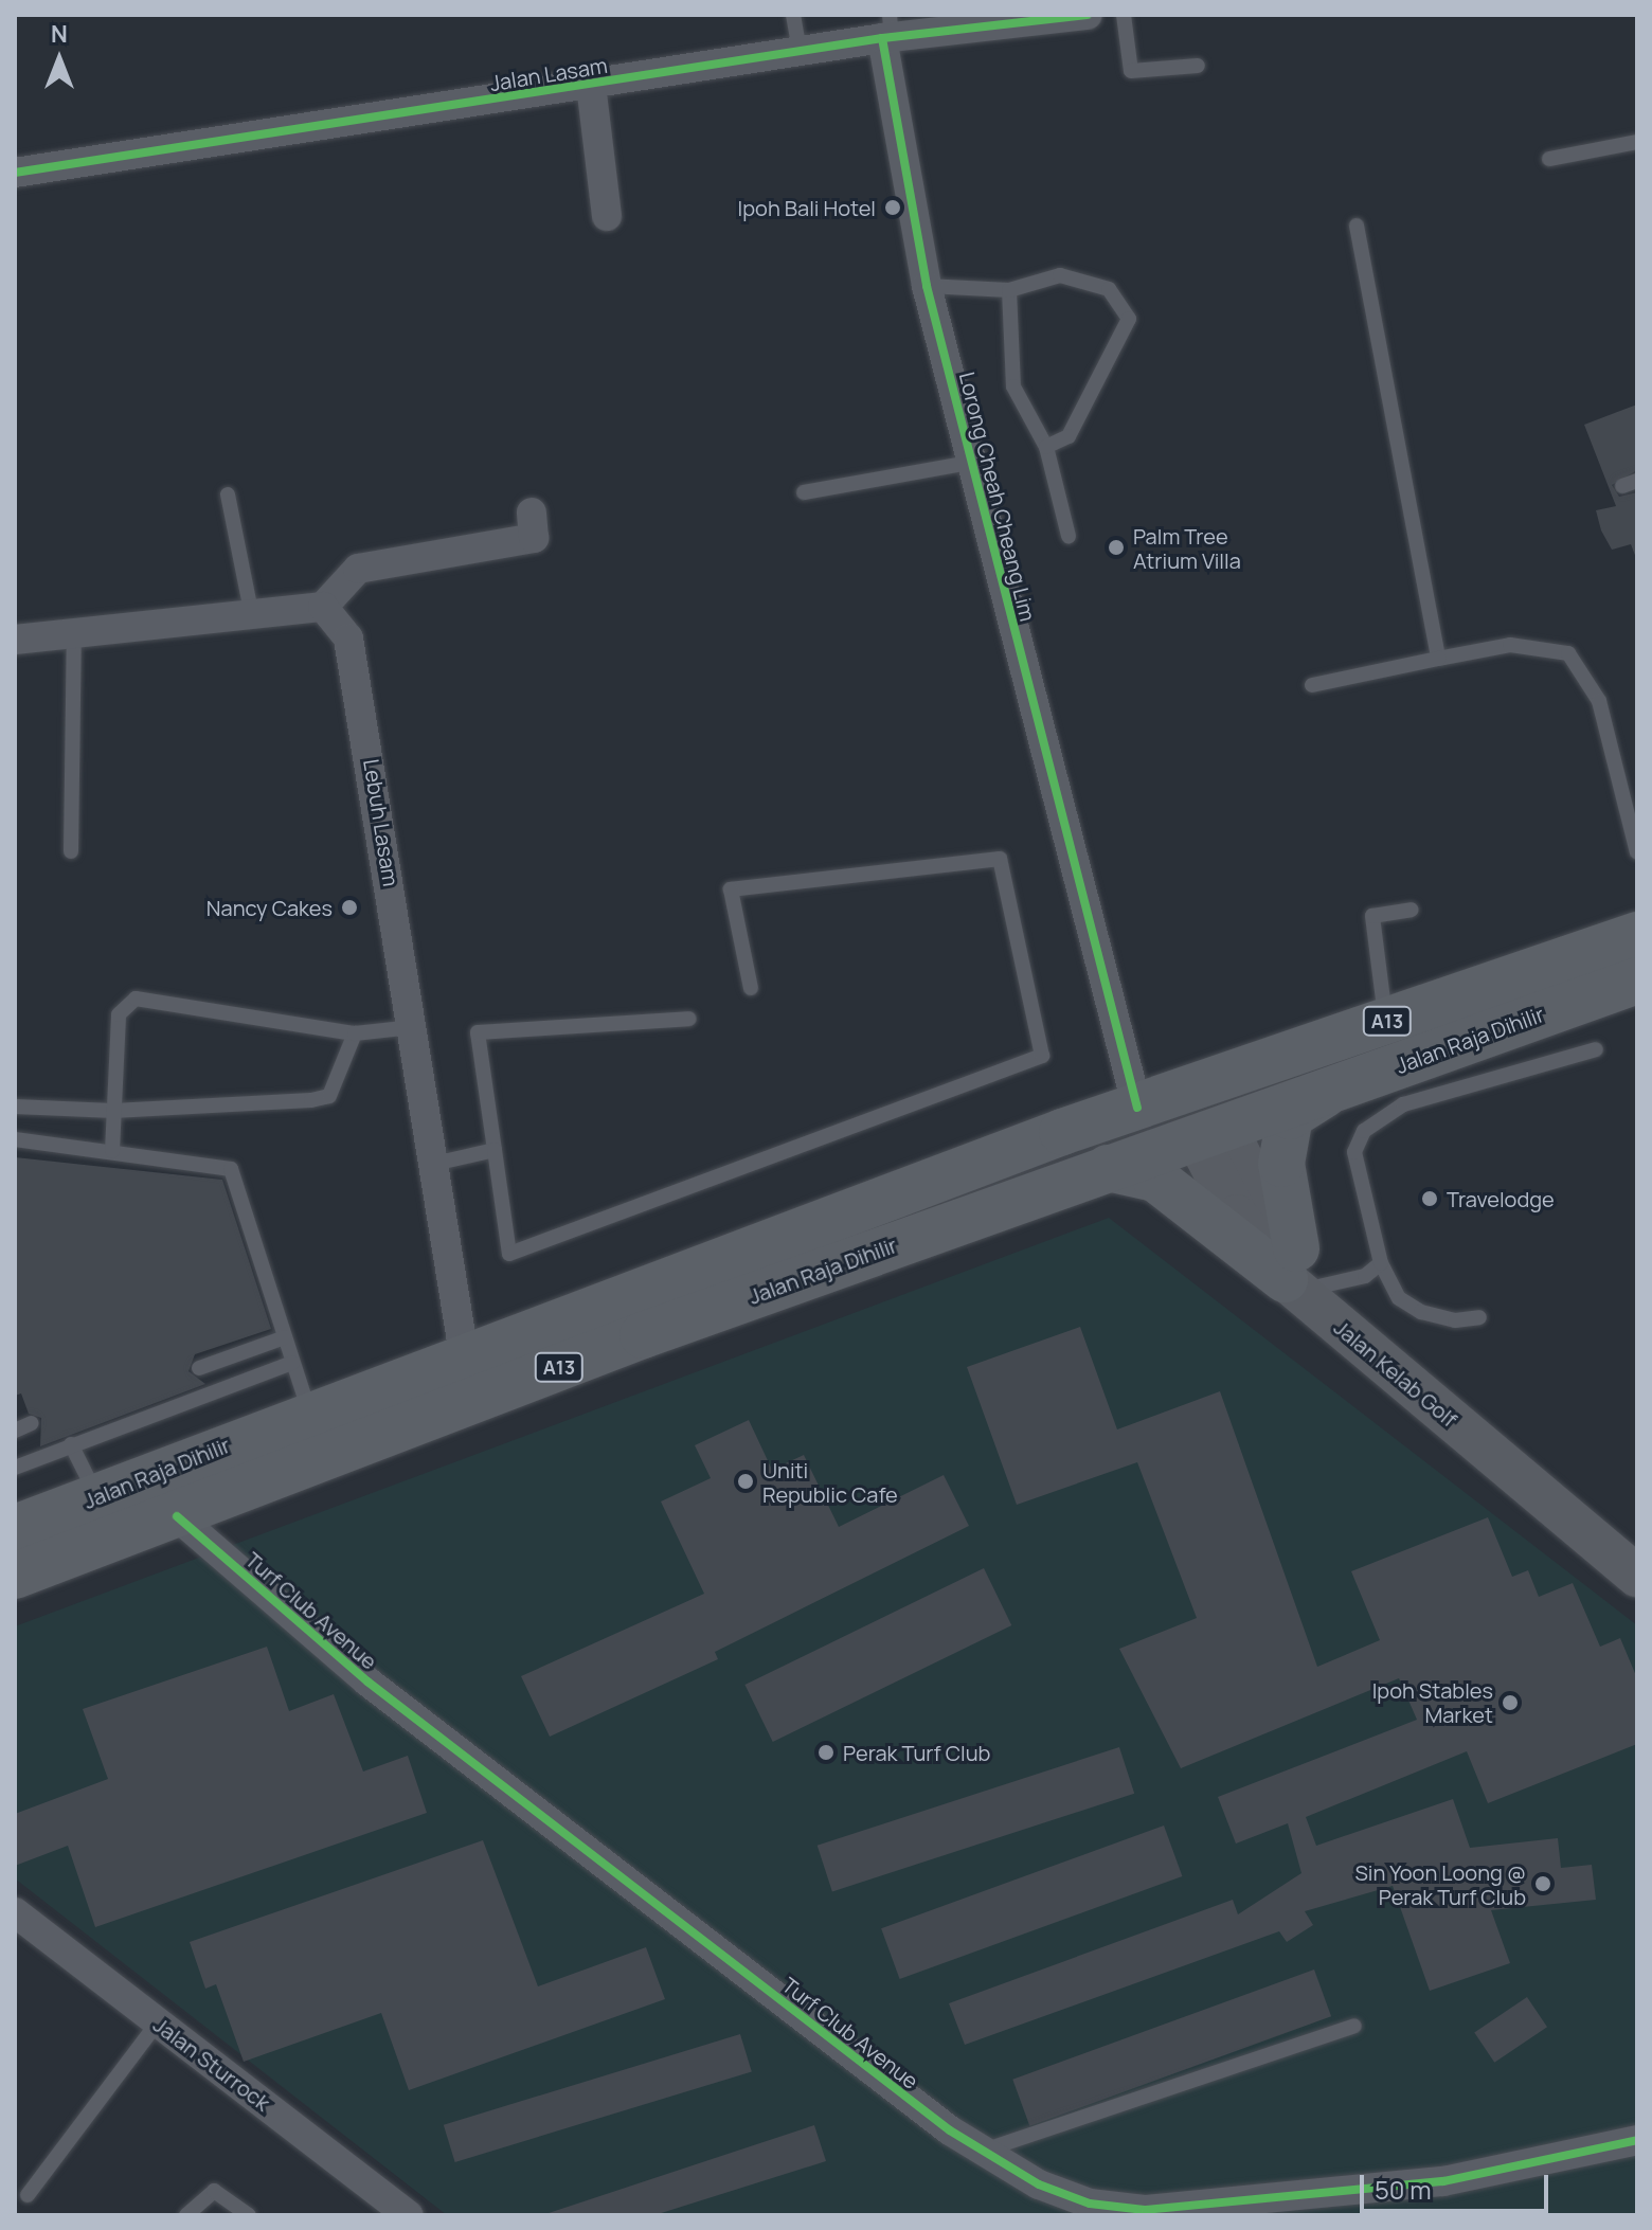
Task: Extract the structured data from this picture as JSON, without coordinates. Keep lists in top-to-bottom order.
{
  "streets": {
    "main road": ["A13", "Jalan Raja Dihilir"],
    "street": [
      "Jalan Lasam",
      "Lorong Cheah Cheang Lim",
      "Lebuh Lasam",
      "Jalan Kelab Golf",
      "Turf Club Avenue",
      "Jalan Sturrock"
    ]
  },
  "crossings": [
    ["Jalan Lasam", "Lorong Cheah Cheang Lim"],
    ["Lorong Cheah Cheang Lim", "Jalan Raja Dihilir"],
    ["Lebuh Lasam", "Jalan Raja Dihilir"],
    ["Jalan Raja Dihilir", "Turf Club Avenue"]
  ],
  "places": [
    "Ipoh Bali Hotel",
    "Palm Tree Atrium Villa",
    "Nancy Cakes",
    "Travelodge",
    "Uniti Republic Cafe",
    "Ipoh Stables Market",
    "Perak Turf Club",
    "Sin Yoon Loong @ Perak Turf Club"
  ],
  "scale_bar": "50 m",
  "north": "top"
}
